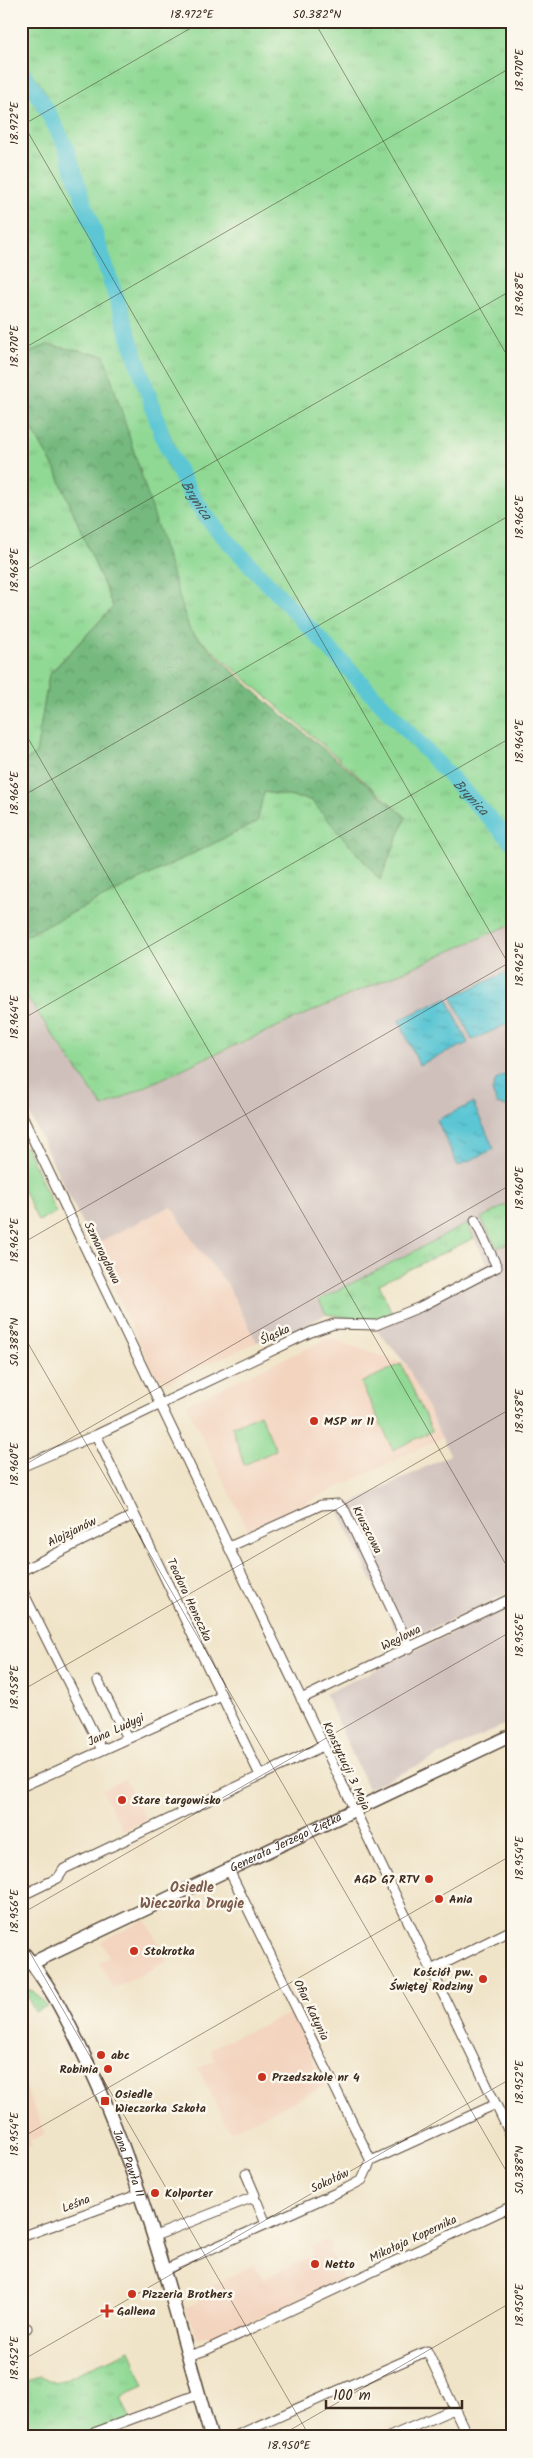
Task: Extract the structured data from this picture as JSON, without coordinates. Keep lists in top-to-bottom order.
{
  "streets": {
    "street": [
      "Szmaragdowa",
      "Śląska",
      "Kruszcowa",
      "Alojzjanów",
      "Teodora Heneczka",
      "Węglowa",
      "Jana Ludygi",
      "Konstytucji 3 Maja",
      "Generała Jerzego Ziętka",
      "Ofiar Katynia",
      "Jana Pawła II",
      "Sokołów",
      "Leśna",
      "Mikołaja Kopernika"
    ]
  },
  "crossings": [
    ["Szmaragdowa", "Śląska"],
    ["Szmaragdowa", "Konstytucji 3 Maja"],
    ["Śląska", "Teodora Heneczka"],
    ["Śląska", "Konstytucji 3 Maja"],
    ["Kruszcowa", "Węglowa"],
    ["Kruszcowa", "Konstytucji 3 Maja"],
    ["Alojzjanów", "Teodora Heneczka"],
    ["Teodora Heneczka", "Jana Ludygi"],
    ["Węglowa", "Konstytucji 3 Maja"],
    ["Konstytucji 3 Maja", "Generała Jerzego Ziętka"],
    ["Generała Jerzego Ziętka", "Ofiar Katynia"],
    ["Generała Jerzego Ziętka", "Jana Pawła II"],
    ["Ofiar Katynia", "Sokołów"],
    ["Jana Pawła II", "Sokołów"],
    ["Jana Pawła II", "Leśna"],
    ["Jana Pawła II", "Mikołaja Kopernika"]
  ],
  "districts": ["Osiedle Wieczorka Drugie"],
  "water": ["Brynica"],
  "places": {
    "other": [
      "MSP nr 11",
      "Stare targowisko",
      "AGD G7 RTV",
      "Ania",
      "Stokrotka",
      "Kościół pw. Świętej Rodziny",
      "abc",
      "Robinia",
      "Przedszkole nr 4",
      "Kolporter",
      "Netto",
      "Pizzeria Brothers"
    ],
    "transit": ["Osiedle Wieczorka Szkoła"],
    "health": ["Gallena"]
  },
  "scale_bar": "100 m",
  "coordinates": [
    "18.972°E",
    "50.382°N",
    "18.970°E",
    "18.968°E",
    "18.966°E",
    "18.964°E",
    "18.962°E",
    "18.960°E",
    "50.388°N",
    "18.958°E",
    "18.956°E",
    "18.954°E",
    "18.952°E",
    "18.950°E"
  ]
}
